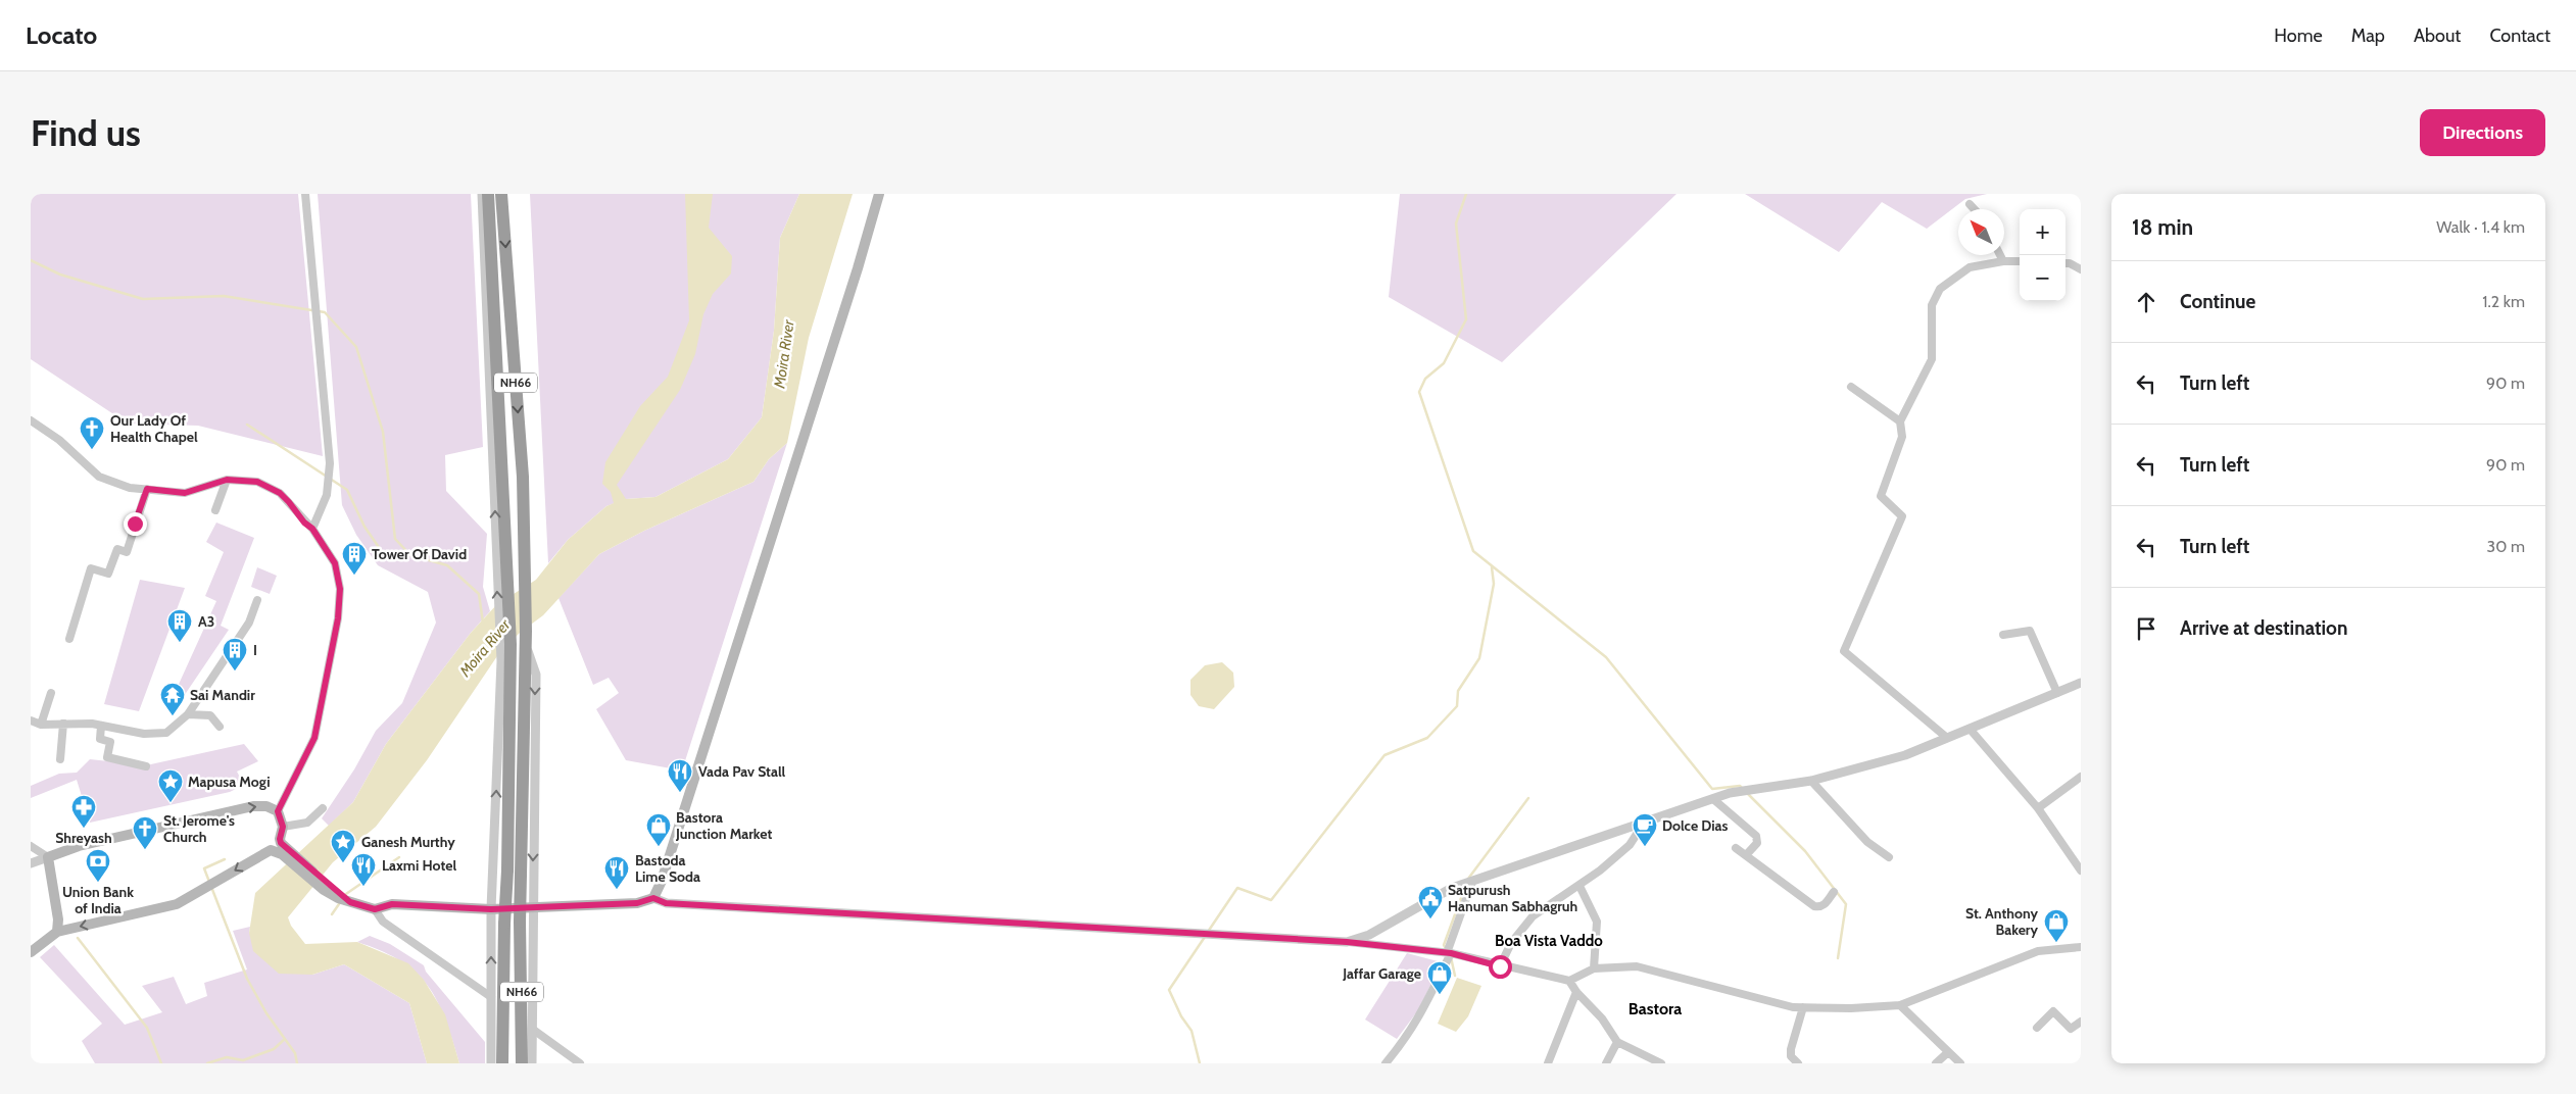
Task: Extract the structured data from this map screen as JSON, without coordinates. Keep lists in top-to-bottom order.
{
  "streets": {
    "highway": ["NH66"]
  },
  "districts": ["Boa Vista Vaddo", "Bastora"],
  "water": ["Moira River"],
  "places": {
    "church": ["Our Lady Of Health Chapel", "St. Jerome's Church"],
    "building": ["Tower Of David", "A3", "I"],
    "temple": ["Sai Mandir"],
    "restaurant": ["Vada Pav Stall", "Laxmi Hotel", "Bastoda Lime Soda"],
    "place": ["Mapusa Mogi", "Ganesh Murthy"],
    "pharmacy": ["Shreyash"],
    "shop": ["Bastora Junction Market", "St. Anthony Bakery", "Jaffar Garage"],
    "cafe": ["Dolce Dias"],
    "bank": ["Union Bank of India"],
    "public building": ["Satpurush Hanuman Sabhagruh"]
  },
  "north": "top left",
  "page": {
    "header": "Locato",
    "nav": [
      "Home",
      "Map",
      "About",
      "Contact"
    ],
    "buttons": "Directions",
    "title": "Find us",
    "heading": ["18 min", "Walk · 1.4 km"],
    "map_buttons": ["+", "−"],
    "list": [
      ["Continue", "1.2 km"],
      ["Turn left", "90 m"],
      ["Turn left", "90 m"],
      ["Turn left", "30 m"],
      "Arrive at destination"
    ]
  }
}
